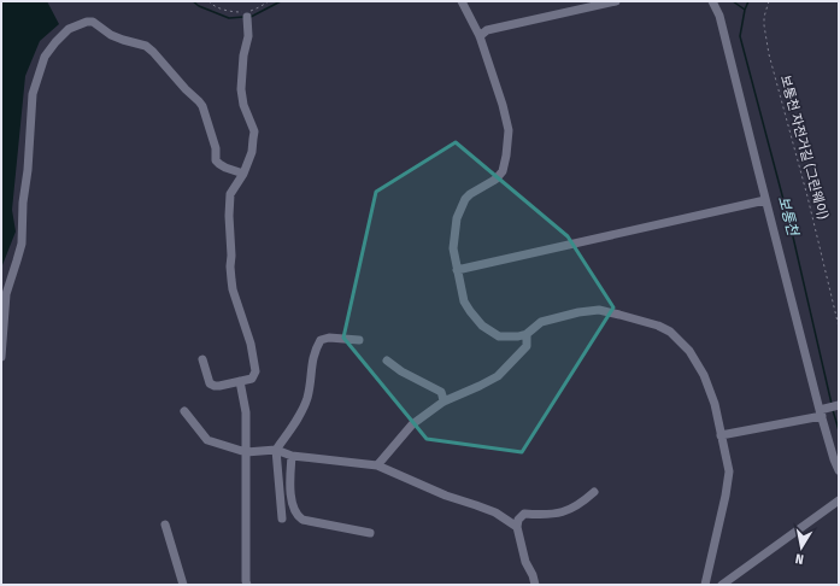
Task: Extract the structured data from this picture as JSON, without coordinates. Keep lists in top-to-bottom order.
{
  "streets": {
    "path": ["보통천 자전거길 (그린웨이)"]
  },
  "water": ["보통천"],
  "north": "bottom"
}
